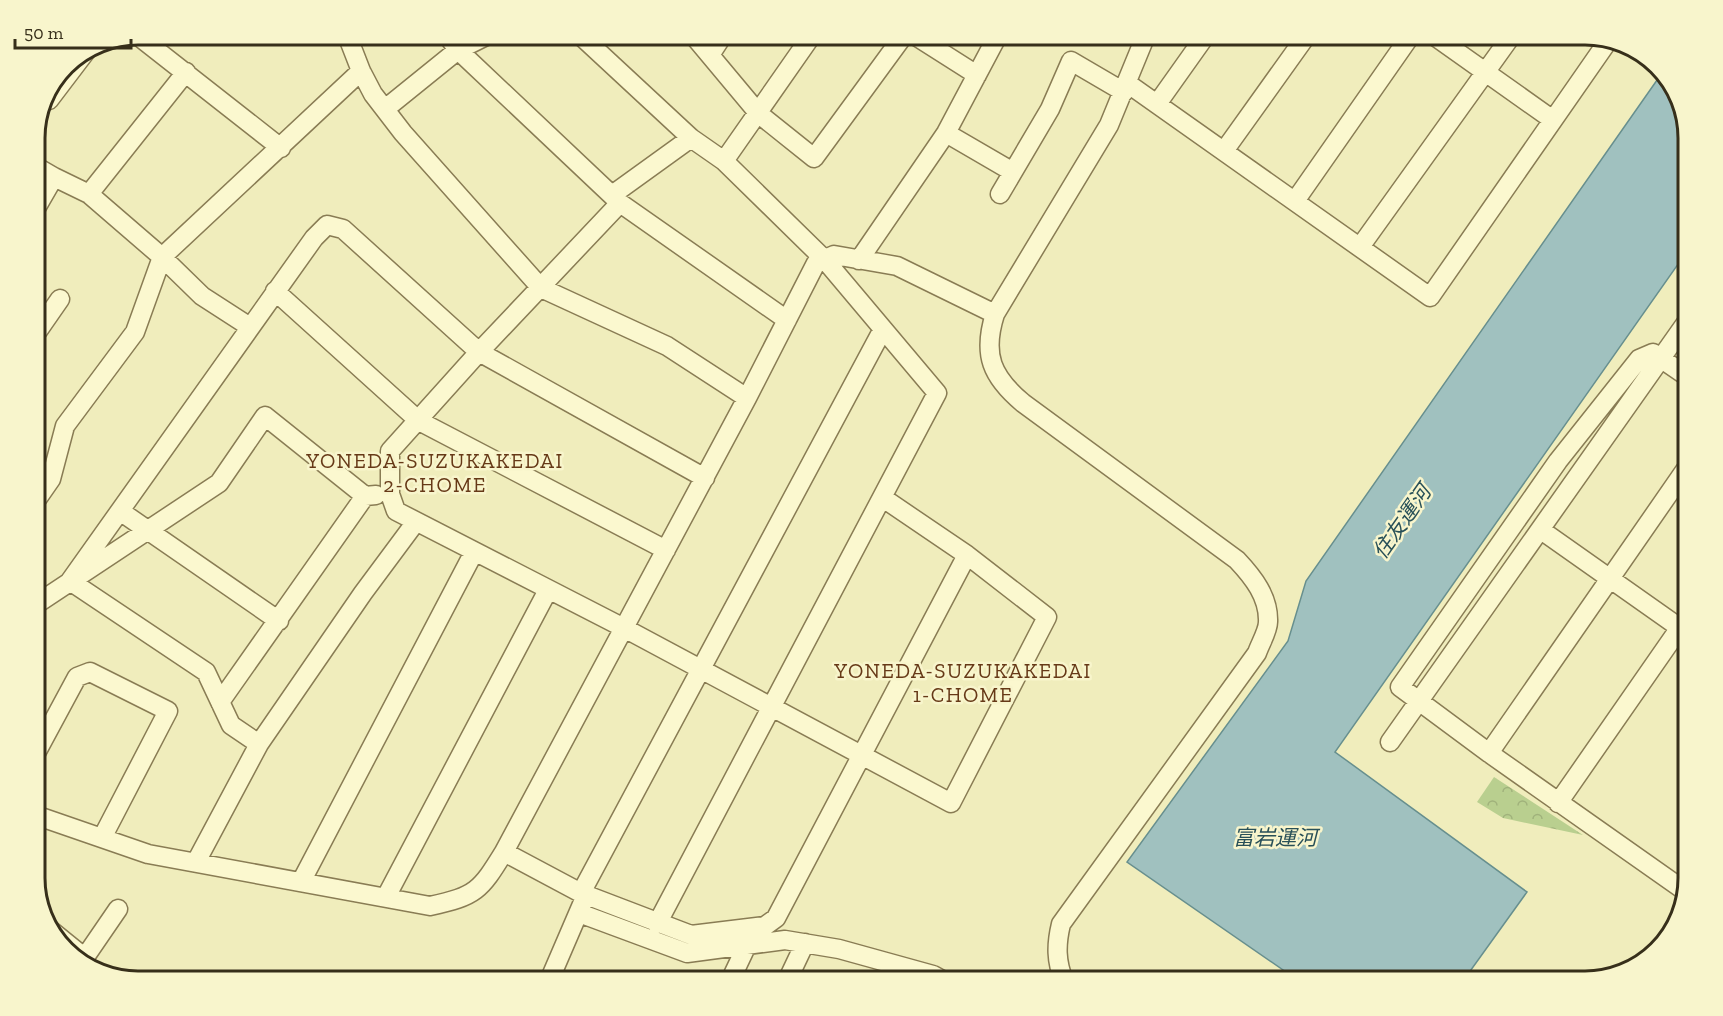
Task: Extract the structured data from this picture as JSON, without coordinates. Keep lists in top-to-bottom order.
{
  "districts": ["YONEDA-SUZUKAKEDAI 2-CHOME", "YONEDA-SUZUKAKEDAI 1-CHOME"],
  "water": ["住友運河", "富岩運河"],
  "scale_bar": "50 m"
}
